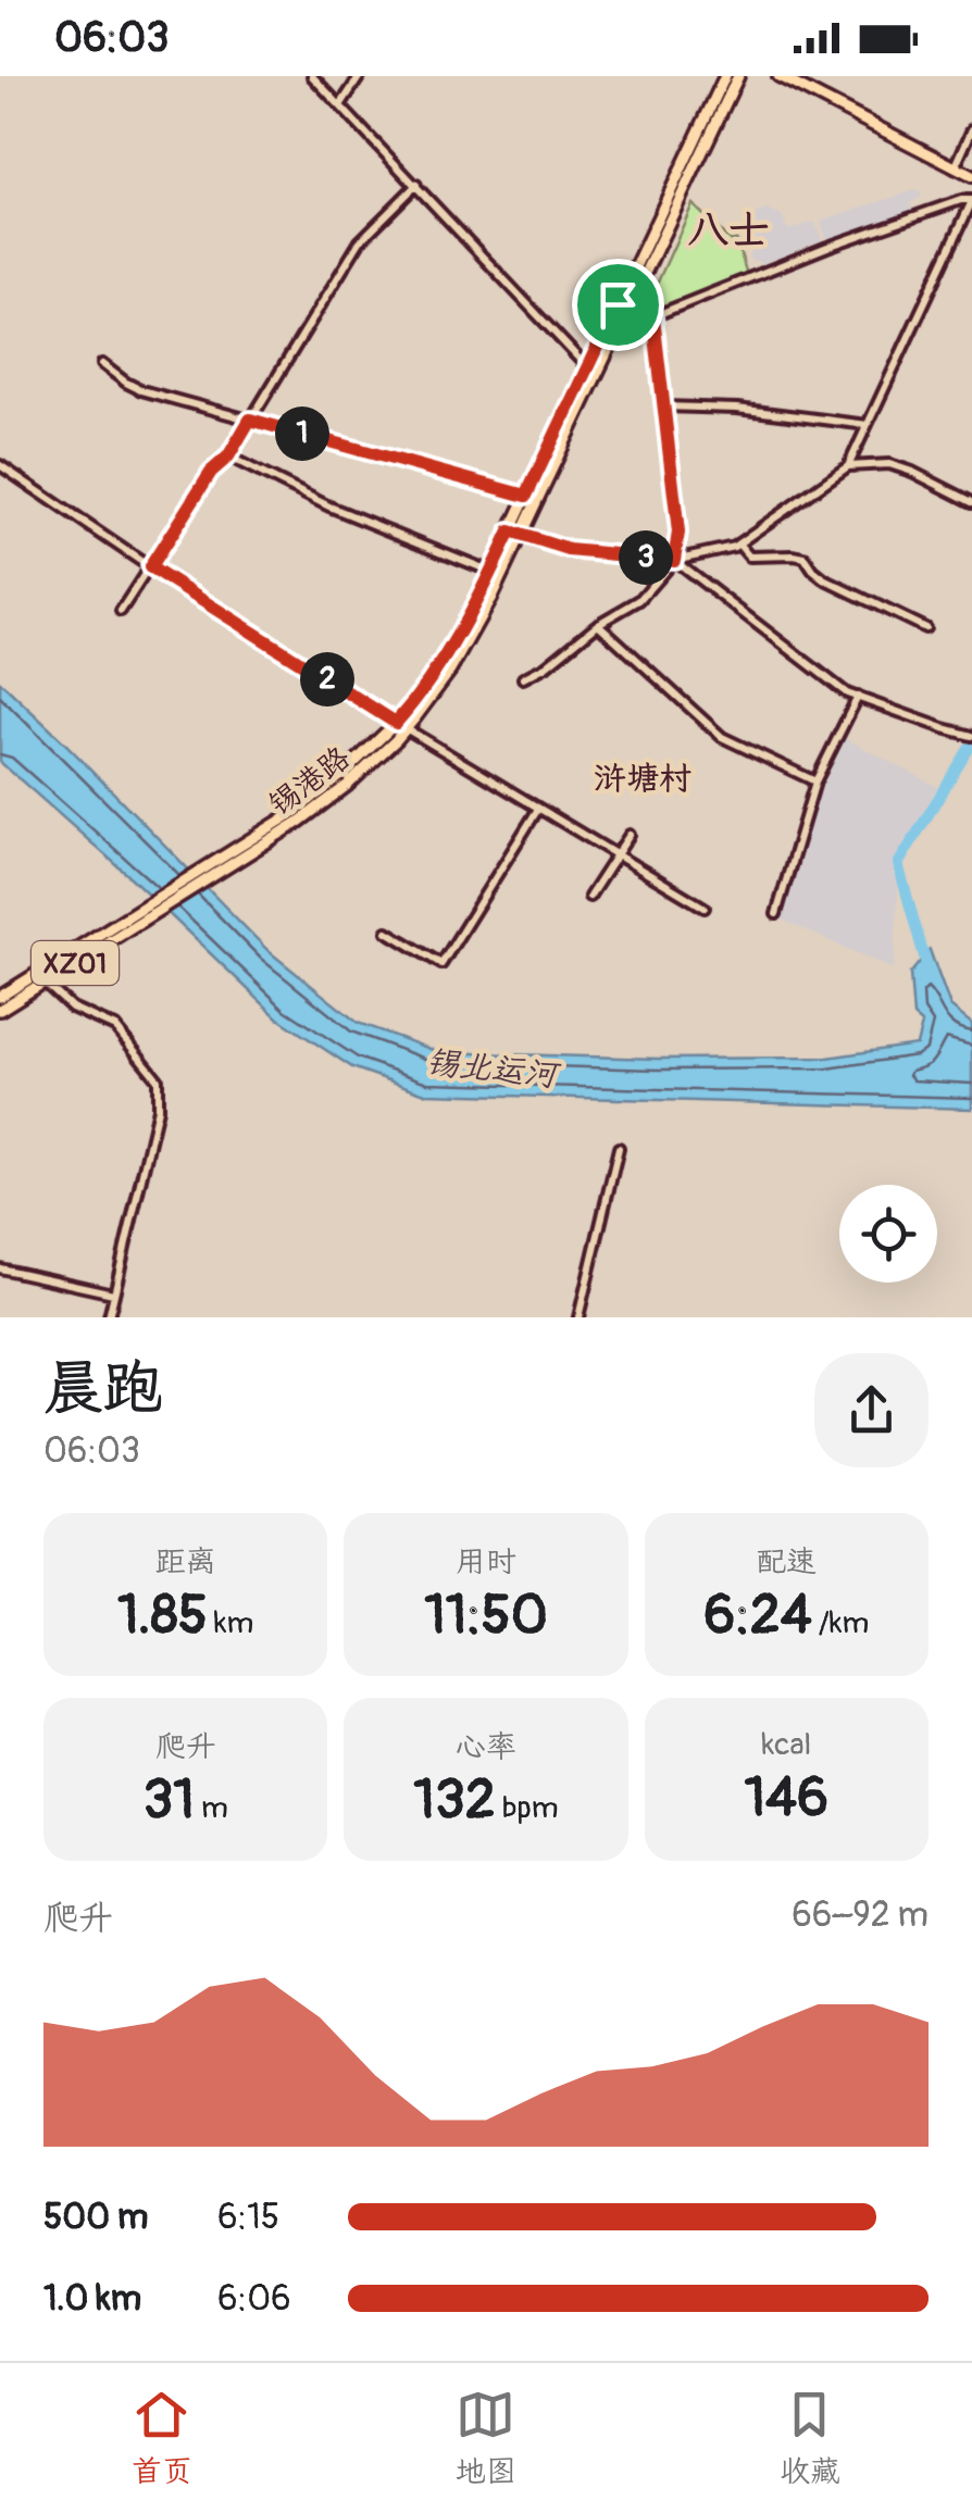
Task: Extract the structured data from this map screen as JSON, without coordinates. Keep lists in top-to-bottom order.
{
  "streets": {
    "main road": ["锡港路", "XZ01"]
  },
  "districts": ["八士", "浒塘村"],
  "water": ["锡北运河"],
  "page": {
    "status": "06:03",
    "pins": ["1", "3", "2"],
    "heading": ["晨跑", "06:03"],
    "stats": [
      ["距离", "1.85 km"],
      ["用时", "11:50"],
      ["配速", "6:24 /km"],
      ["爬升", "31 m"],
      ["心率", "132 bpm"],
      ["kcal", "146"]
    ],
    "chart": ["爬升", "66–92 m"],
    "list": [
      {
        "name": "500 m",
        "note": "6:15"
      },
      {
        "name": "1.0 km",
        "note": "6:06"
      }
    ],
    "tabs": ["首页", "地图", "收藏"]
  }
}
